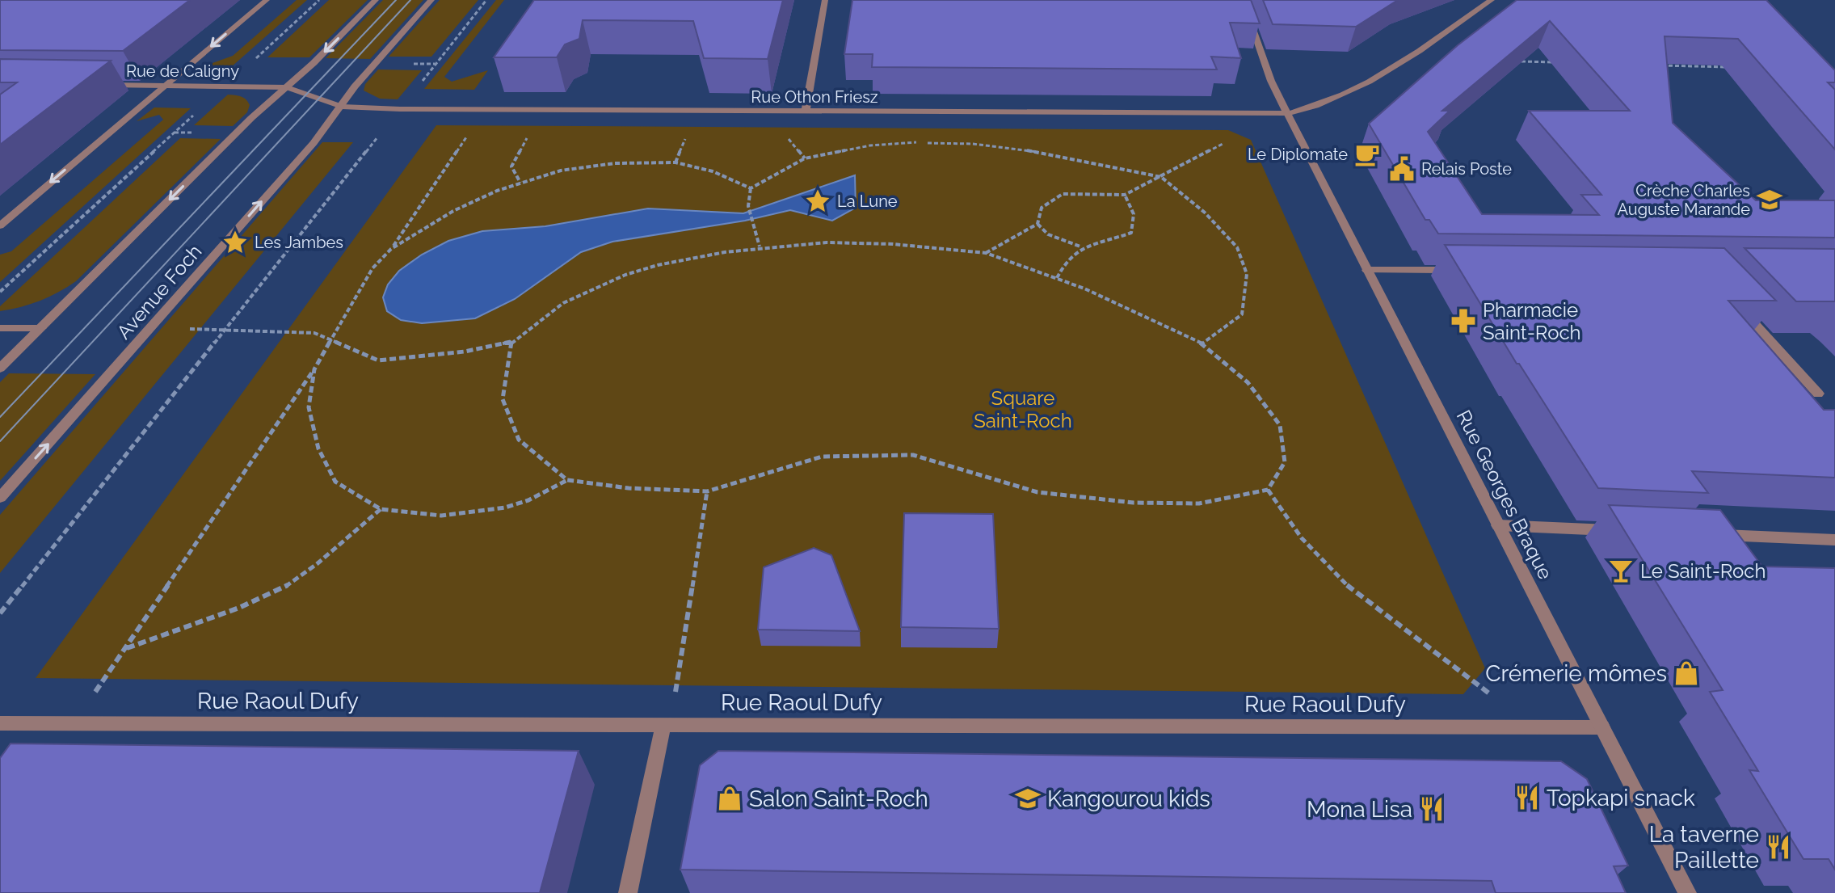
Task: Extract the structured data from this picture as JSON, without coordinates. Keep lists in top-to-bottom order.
{
  "streets": {
    "street": [
      "Rue de Caligny",
      "Rue Othon Friesz",
      "Avenue Foch",
      "Rue Georges Braque",
      "Rue Raoul Dufy"
    ]
  },
  "crossings": [
    ["Rue Othon Friesz", "Avenue Foch"],
    ["Rue Othon Friesz", "Rue Georges Braque"],
    ["Rue Georges Braque", "Rue Raoul Dufy"]
  ],
  "parks": ["Square Saint-Roch"],
  "places": {
    "cafe": ["Le Diplomate"],
    "public building": ["Relais Poste"],
    "school or university": ["Crèche Charles Auguste Marande", "Kangourou kids"],
    "place": ["La Lune", "Les Jambes"],
    "pharmacy": ["Pharmacie Saint-Roch"],
    "bar": ["Le Saint-Roch"],
    "shop": ["Crémerie mômes", "Salon Saint-Roch"],
    "restaurant": ["Topkapi snack", "Mona Lisa", "La taverne Paillette"]
  }
}
